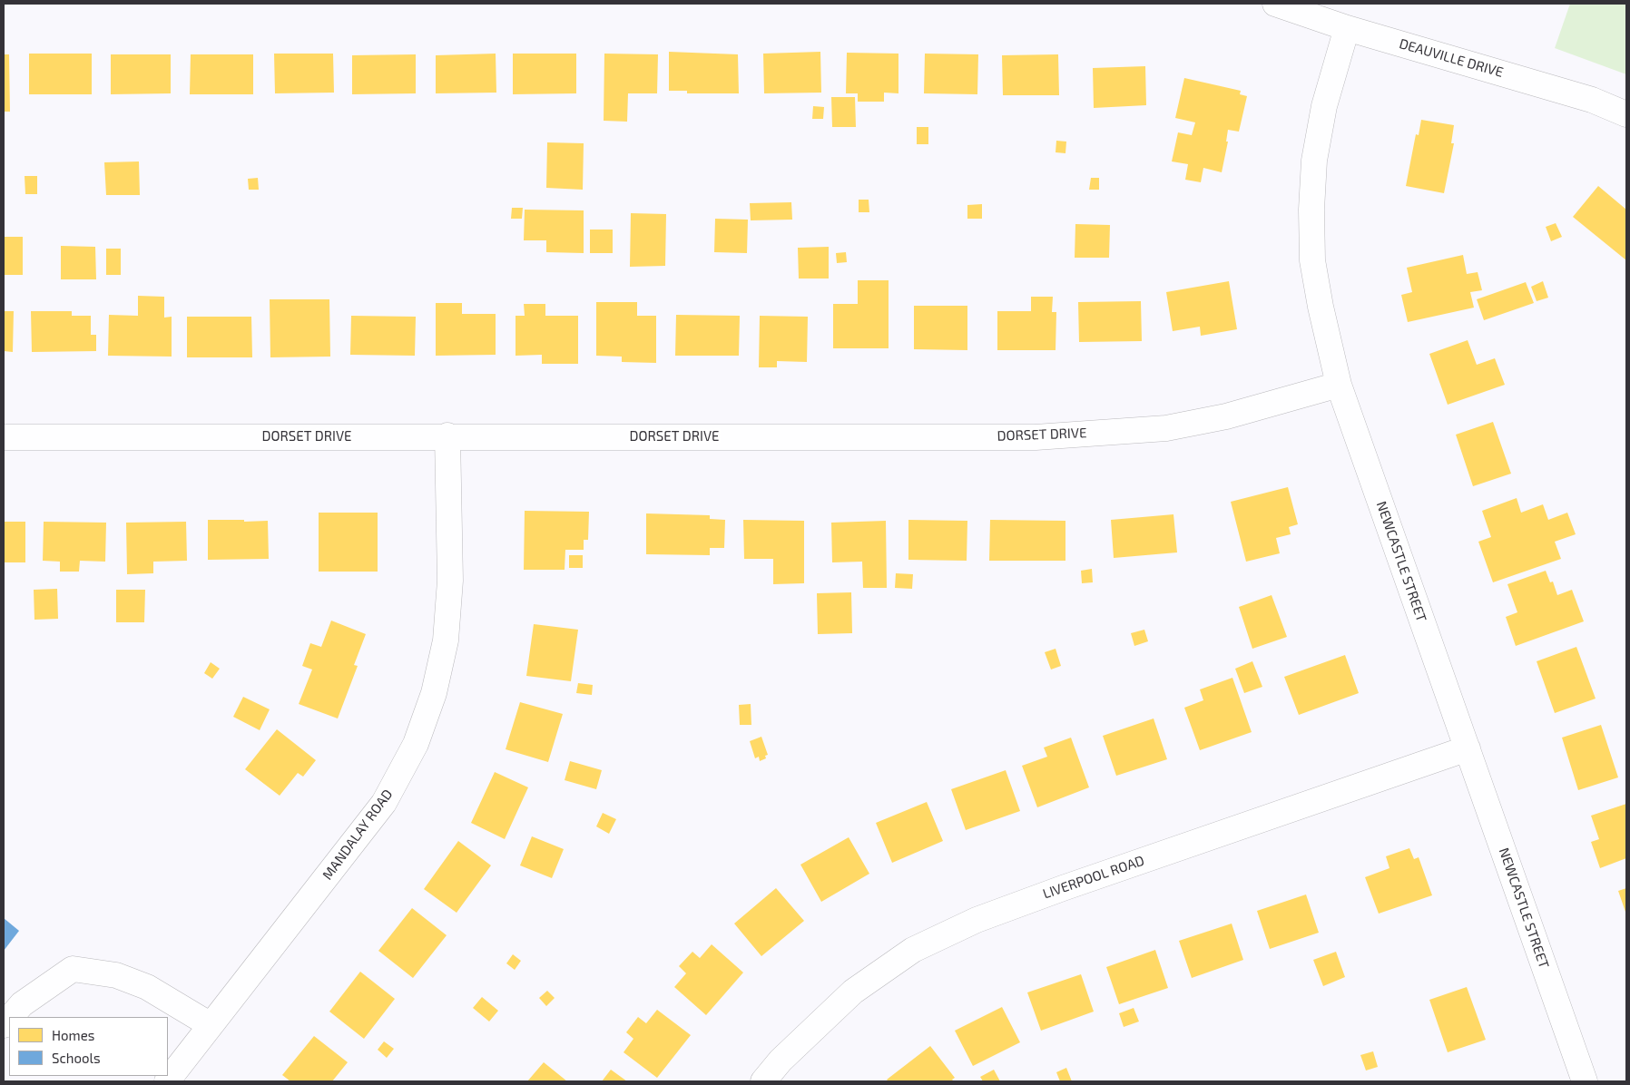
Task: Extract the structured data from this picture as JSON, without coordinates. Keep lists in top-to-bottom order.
{
  "streets": {
    "street": [
      "DEAUVILLE DRIVE",
      "DORSET DRIVE",
      "NEWCASTLE STREET",
      "MANDALAY ROAD",
      "LIVERPOOL ROAD"
    ]
  },
  "crossings": [
    ["DEAUVILLE DRIVE", "NEWCASTLE STREET"],
    ["DORSET DRIVE", "NEWCASTLE STREET"],
    ["DORSET DRIVE", "MANDALAY ROAD"],
    ["NEWCASTLE STREET", "LIVERPOOL ROAD"]
  ],
  "legend": ["Homes", "Schools"]
}
